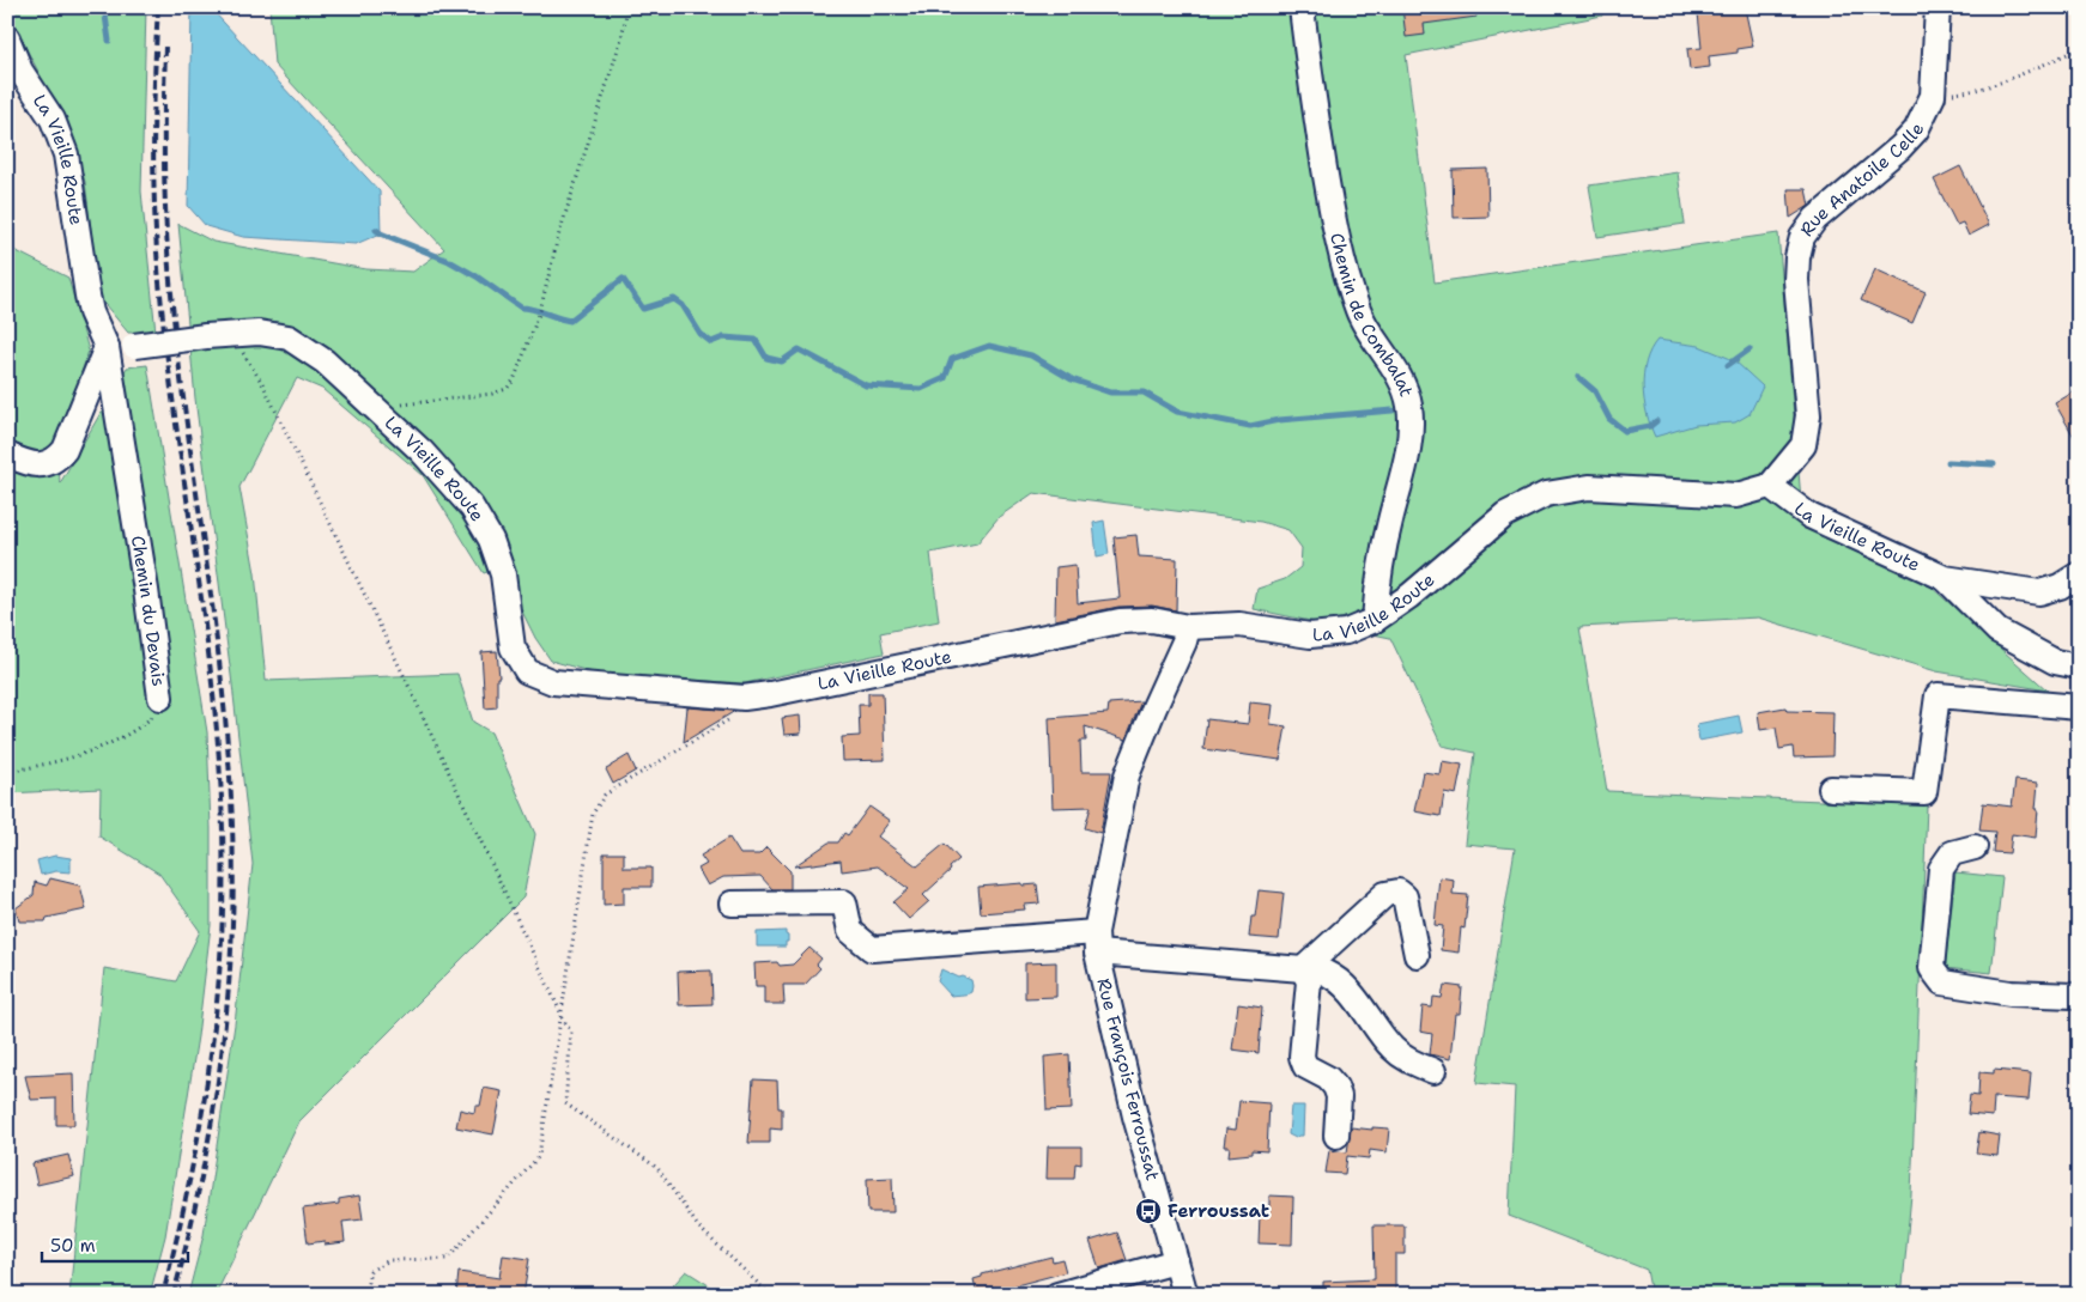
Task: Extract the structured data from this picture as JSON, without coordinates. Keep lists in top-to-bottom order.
{
  "streets": {
    "street": [
      "La Vieille Route",
      "Rue Anatoile Celle",
      "Chemin de Combalat",
      "Chemin du Devais",
      "Rue François Ferroussat"
    ]
  },
  "crossings": [
    ["La Vieille Route", "Rue Anatoile Celle"],
    ["La Vieille Route", "Chemin de Combalat"],
    ["La Vieille Route", "Chemin du Devais"],
    ["La Vieille Route", "Rue François Ferroussat"]
  ],
  "places": {
    "bus stop": ["Ferroussat"]
  },
  "scale_bar": "50 m"
}
